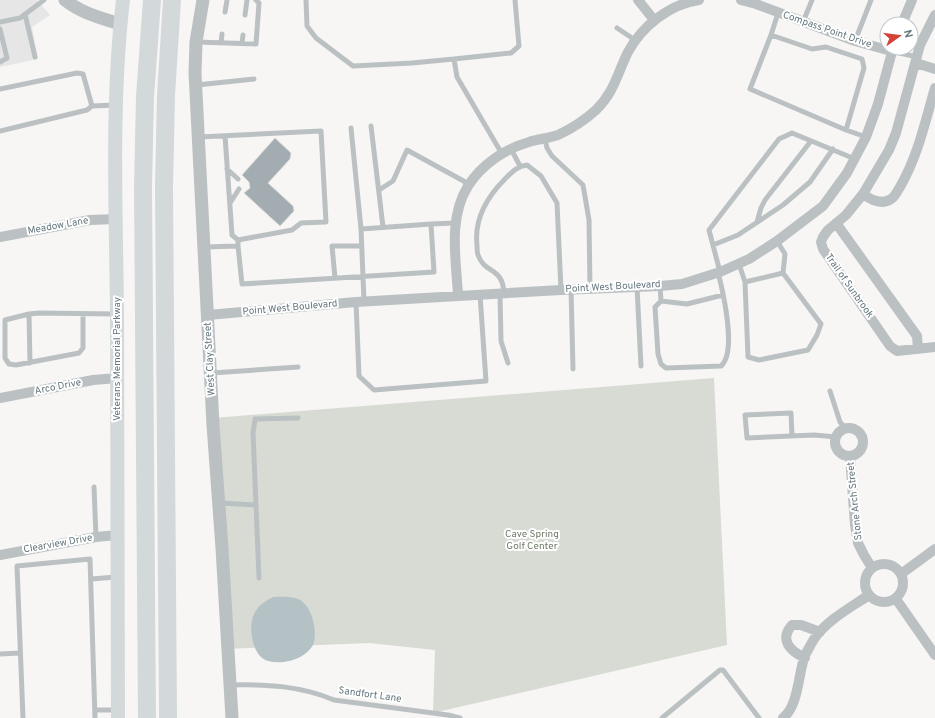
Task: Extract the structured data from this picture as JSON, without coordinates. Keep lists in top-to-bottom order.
{
  "streets": {
    "main road": ["Veterans Memorial Parkway"],
    "street": [
      "Compass Point Drive",
      "Meadow Lane",
      "Trail of Sunbrook",
      "Point West Boulevard",
      "West Clay Street",
      "Arco Drive",
      "Stone Arch Street",
      "Clearview Drive"
    ],
    "lane": ["Sandfort Lane"]
  },
  "crossings": [
    ["Meadow Lane", "Veterans Memorial Parkway"],
    ["Point West Boulevard", "West Clay Street"],
    ["Veterans Memorial Parkway", "Arco Drive"],
    ["Veterans Memorial Parkway", "Clearview Drive"],
    ["West Clay Street", "Sandfort Lane"]
  ],
  "parks": ["Cave Spring Golf Center"],
  "north": "right"
}
